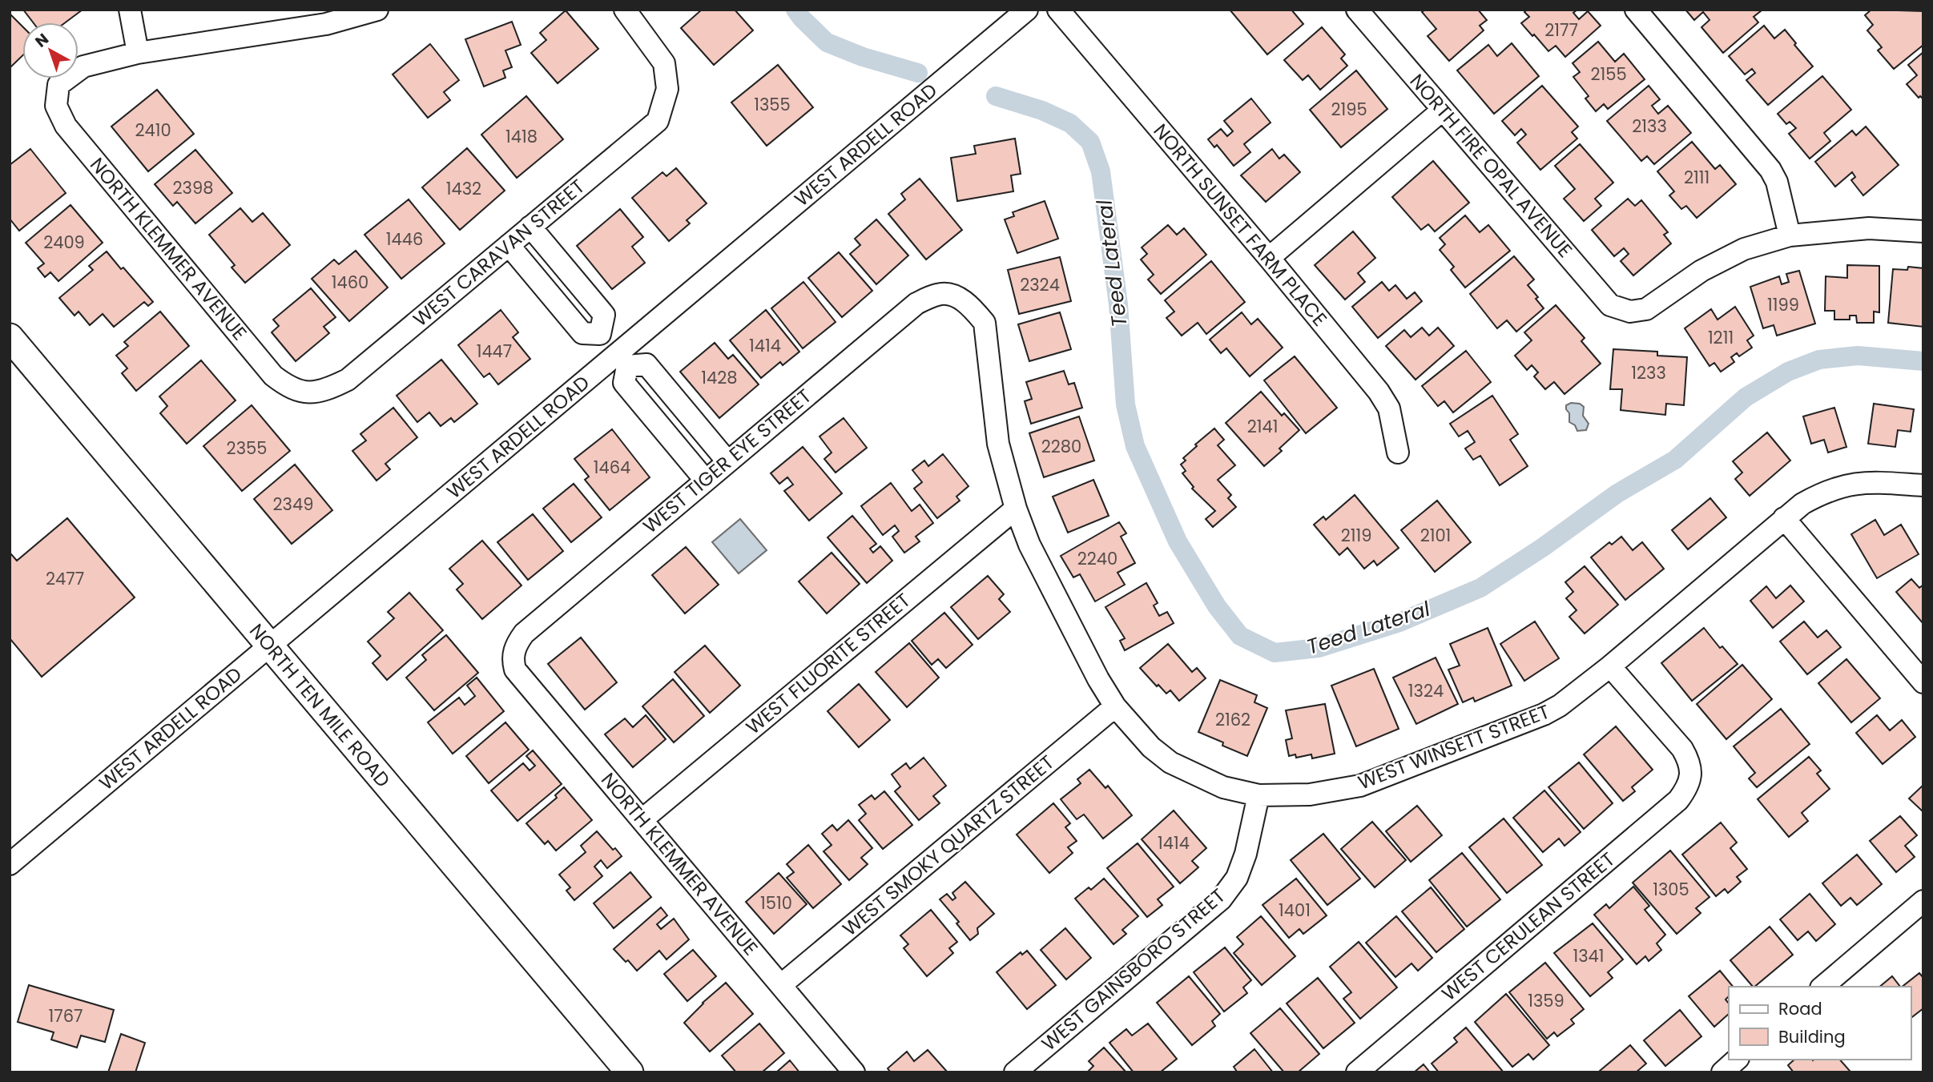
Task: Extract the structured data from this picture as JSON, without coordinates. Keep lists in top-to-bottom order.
{
  "streets": {
    "main road": ["NORTH TEN MILE ROAD"],
    "street": [
      "WEST ARDELL ROAD",
      "NORTH FIRE OPAL AVENUE",
      "NORTH SUNSET FARM PLACE",
      "NORTH KLEMMER AVENUE",
      "WEST CARAVAN STREET",
      "WEST TIGER EYE STREET",
      "WEST FLUORITE STREET",
      "WEST WINSETT STREET",
      "WEST SMOKY QUARTZ STREET",
      "WEST CERULEAN STREET",
      "WEST GAINSBORO STREET"
    ]
  },
  "crossings": [
    ["WEST ARDELL ROAD", "NORTH TEN MILE ROAD"],
    ["NORTH KLEMMER AVENUE", "WEST CARAVAN STREET"],
    ["NORTH KLEMMER AVENUE", "WEST TIGER EYE STREET"],
    ["NORTH KLEMMER AVENUE", "WEST FLUORITE STREET"],
    ["NORTH KLEMMER AVENUE", "WEST SMOKY QUARTZ STREET"],
    ["WEST TIGER EYE STREET", "WEST WINSETT STREET"],
    ["WEST FLUORITE STREET", "WEST WINSETT STREET"],
    ["WEST WINSETT STREET", "WEST SMOKY QUARTZ STREET"],
    ["WEST WINSETT STREET", "WEST CERULEAN STREET"],
    ["WEST WINSETT STREET", "WEST GAINSBORO STREET"]
  ],
  "water": ["Teed Lateral"],
  "house_numbers": [
    "2177",
    "2155",
    "1355",
    "2195",
    "2133",
    "2410",
    "1418",
    "2111",
    "2398",
    "1432",
    "1446",
    "2409",
    "1460",
    "2324",
    "1199",
    "1211",
    "1414",
    "1447",
    "1233",
    "1428",
    "2141",
    "2280",
    "2355",
    "1464",
    "2349",
    "2119",
    "2101",
    "2240",
    "2477",
    "1324",
    "2162",
    "1414",
    "1305",
    "1510",
    "1401",
    "1341",
    "1359",
    "1767"
  ],
  "legend": ["Road", "Building"],
  "north": "top left"
}
